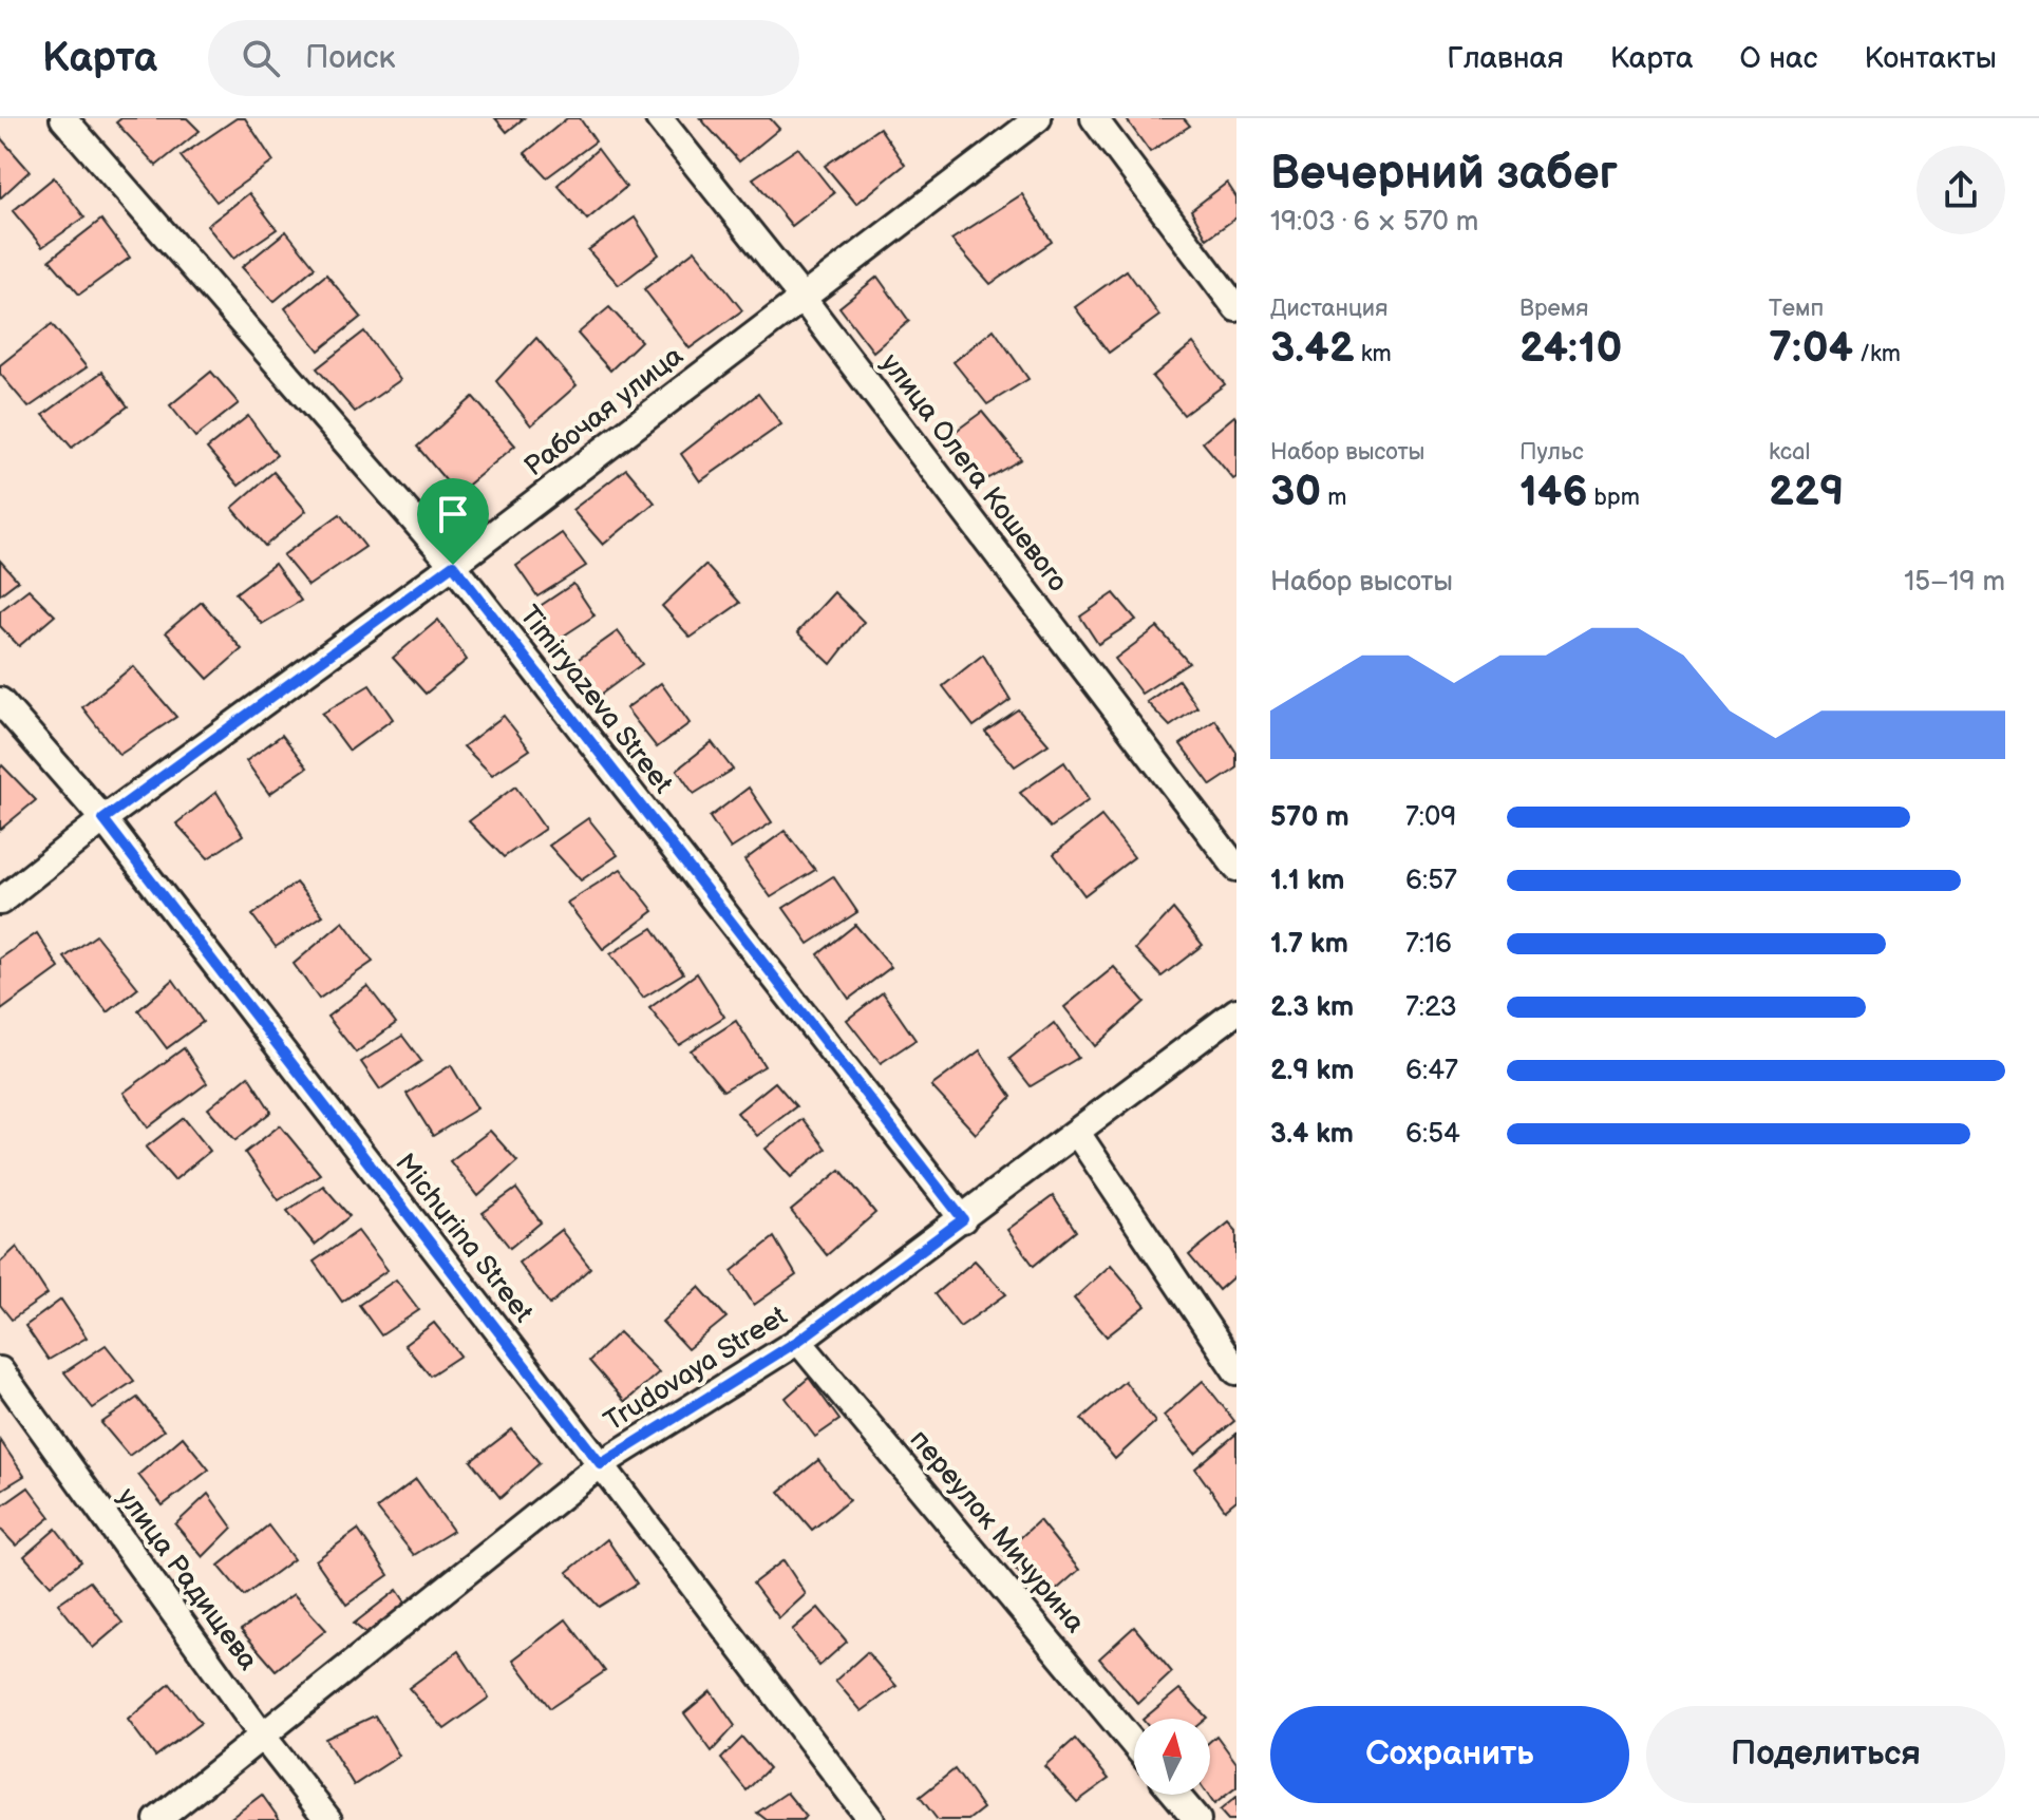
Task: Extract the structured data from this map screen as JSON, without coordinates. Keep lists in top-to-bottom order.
{
  "streets": {
    "street": [
      "Рабочая улица",
      "улица Олега Кошевого",
      "Timiryazeva Street",
      "Michurina Street",
      "Trudovaya Street",
      "переулок Мичурина",
      "улица Радищева"
    ]
  },
  "crossings": [
    ["Рабочая улица", "улица Олега Кошевого"],
    ["Рабочая улица", "Timiryazeva Street"],
    ["Рабочая улица", "Michurina Street"],
    ["Timiryazeva Street", "Trudovaya Street"],
    ["Michurina Street", "Trudovaya Street"],
    ["Trudovaya Street", "переулок Мичурина"],
    ["Trudovaya Street", "улица Радищева"]
  ],
  "north": "top",
  "page": {
    "header": "Карта",
    "search": "Поиск",
    "nav": [
      "Главная",
      "Карта",
      "О нас",
      "Контакты"
    ],
    "heading": ["Вечерний забег", "19:03 · 6 × 570 m"],
    "stats": [
      ["Дистанция", "3.42 km"],
      ["Время", "24:10"],
      ["Темп", "7:04 /km"],
      ["Набор высоты", "30 m"],
      ["Пульс", "146 bpm"],
      ["kcal", "229"]
    ],
    "chart": ["Набор высоты", "15–19 m"],
    "list": [
      {
        "name": "570 m",
        "note": "7:09"
      },
      {
        "name": "1.1 km",
        "note": "6:57"
      },
      {
        "name": "1.7 km",
        "note": "7:16"
      },
      {
        "name": "2.3 km",
        "note": "7:23"
      },
      {
        "name": "2.9 km",
        "note": "6:47"
      },
      {
        "name": "3.4 km",
        "note": "6:54"
      }
    ],
    "buttons": ["Сохранить", "Поделиться"]
  }
}
